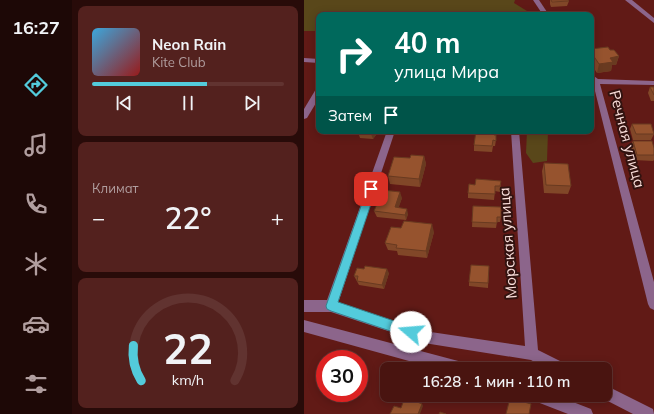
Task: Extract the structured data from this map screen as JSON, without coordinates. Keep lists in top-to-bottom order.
{
  "streets": {
    "street": ["Речная улица", "Морская улица"]
  },
  "page": {
    "tabs": "16:27",
    "turn": ["40 m", "улица Мира"],
    "song": ["Neon Rain", "Kite Club"],
    "then": "Затем",
    "tile": "Климат",
    "heat": ["−", "22°", "+"],
    "limit": "30",
    "trip": "16:28 · 1 мин · 110 m",
    "gauge": ["22", "km/h"]
  }
}
